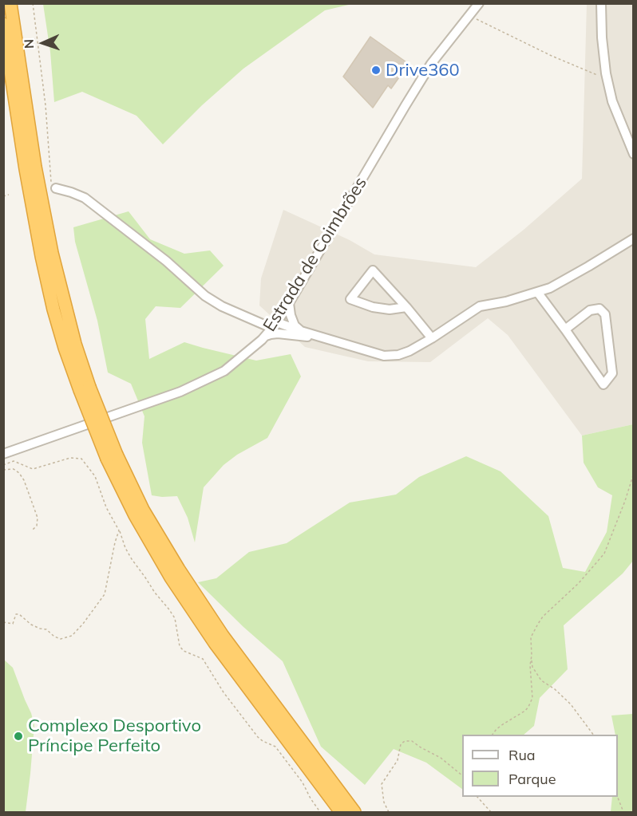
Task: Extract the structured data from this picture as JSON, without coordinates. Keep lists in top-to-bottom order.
{
  "streets": {
    "street": ["Estrada de Coimbrões"]
  },
  "places": ["Drive360", "Complexo Desportivo Príncipe Perfeito"],
  "legend": ["Rua", "Parque"],
  "north": "left"
}
